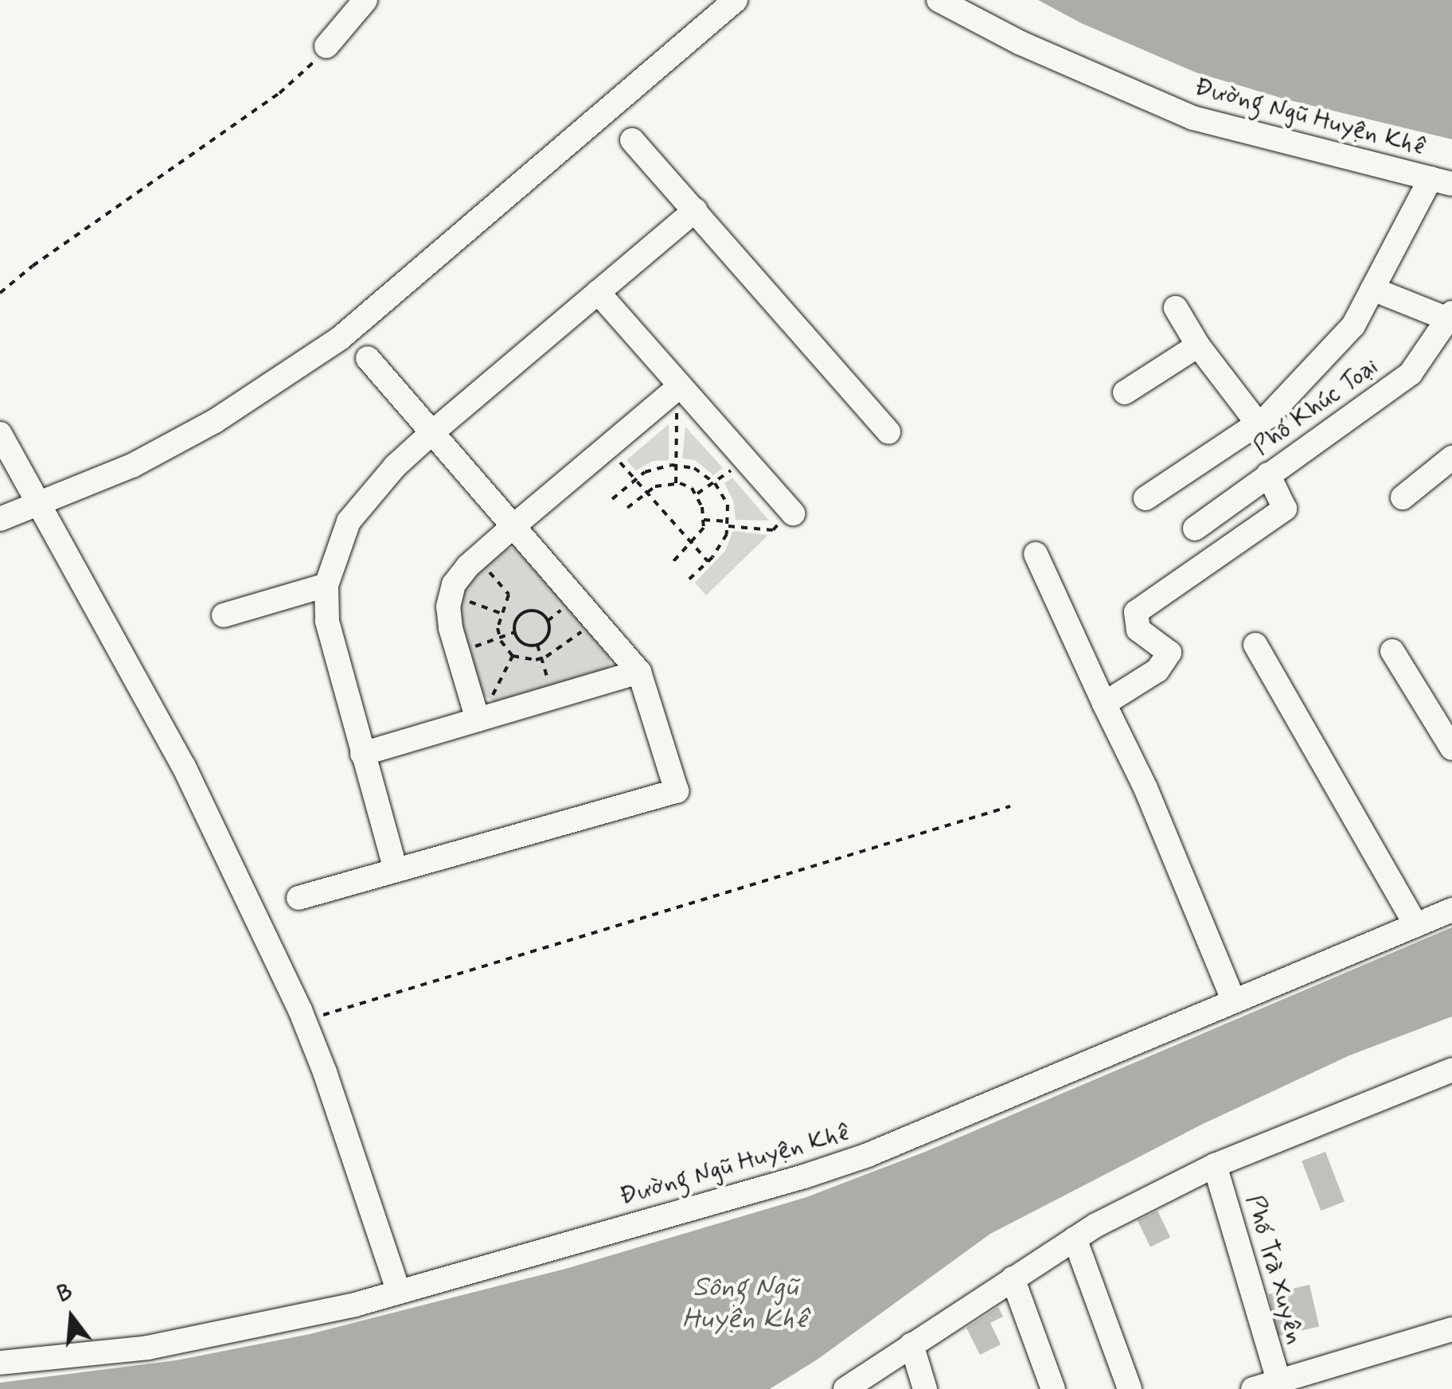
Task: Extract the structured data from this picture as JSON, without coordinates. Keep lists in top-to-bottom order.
{
  "streets": {
    "street": ["Đường Ngũ Huyện Khê", "Phố Khúc Toại", "Phố Trà Xuyên"]
  },
  "water": ["Sông Ngũ Huyện Khê"],
  "north": "top"
}
